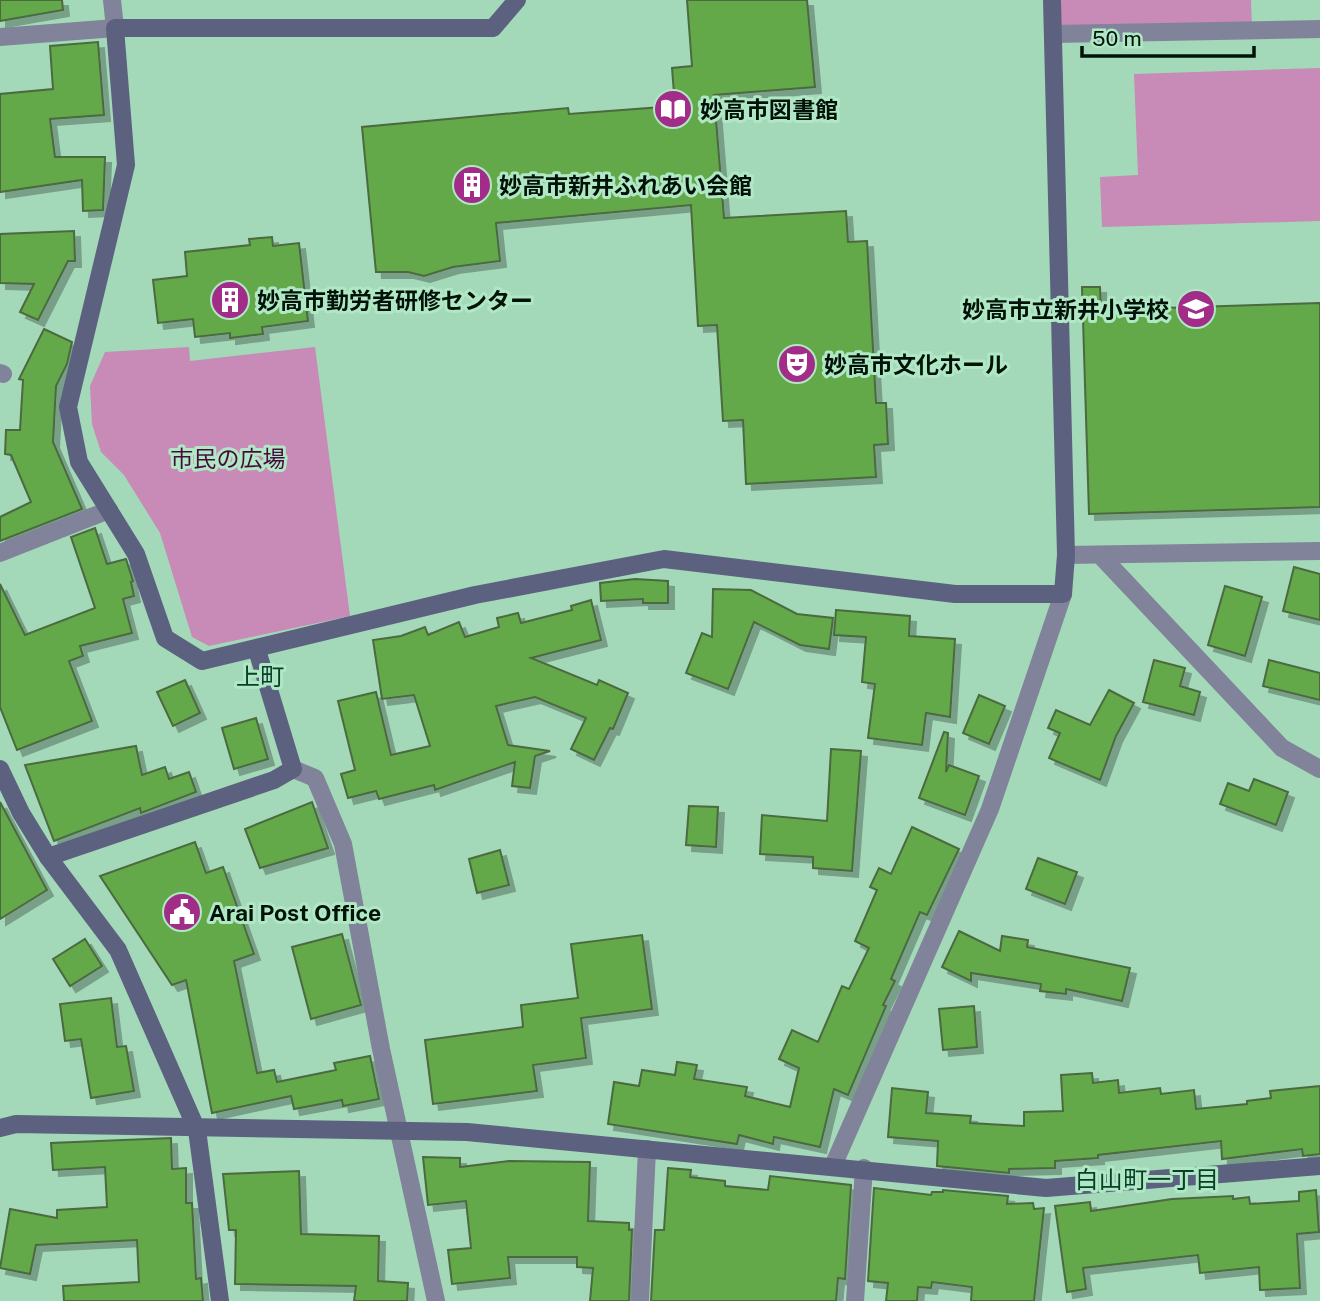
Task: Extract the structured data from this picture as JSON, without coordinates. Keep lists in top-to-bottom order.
{
  "districts": ["上町", "白山町一丁目"],
  "parks": ["市民の広場"],
  "places": {
    "library": ["妙高市図書館"],
    "building": ["妙高市新井ふれあい会館", "妙高市勤労者研修センター"],
    "school or university": ["妙高市立新井小学校"],
    "theatre": ["妙高市文化ホール"],
    "public building": ["Arai Post Office"]
  },
  "scale_bar": "50 m"
}
